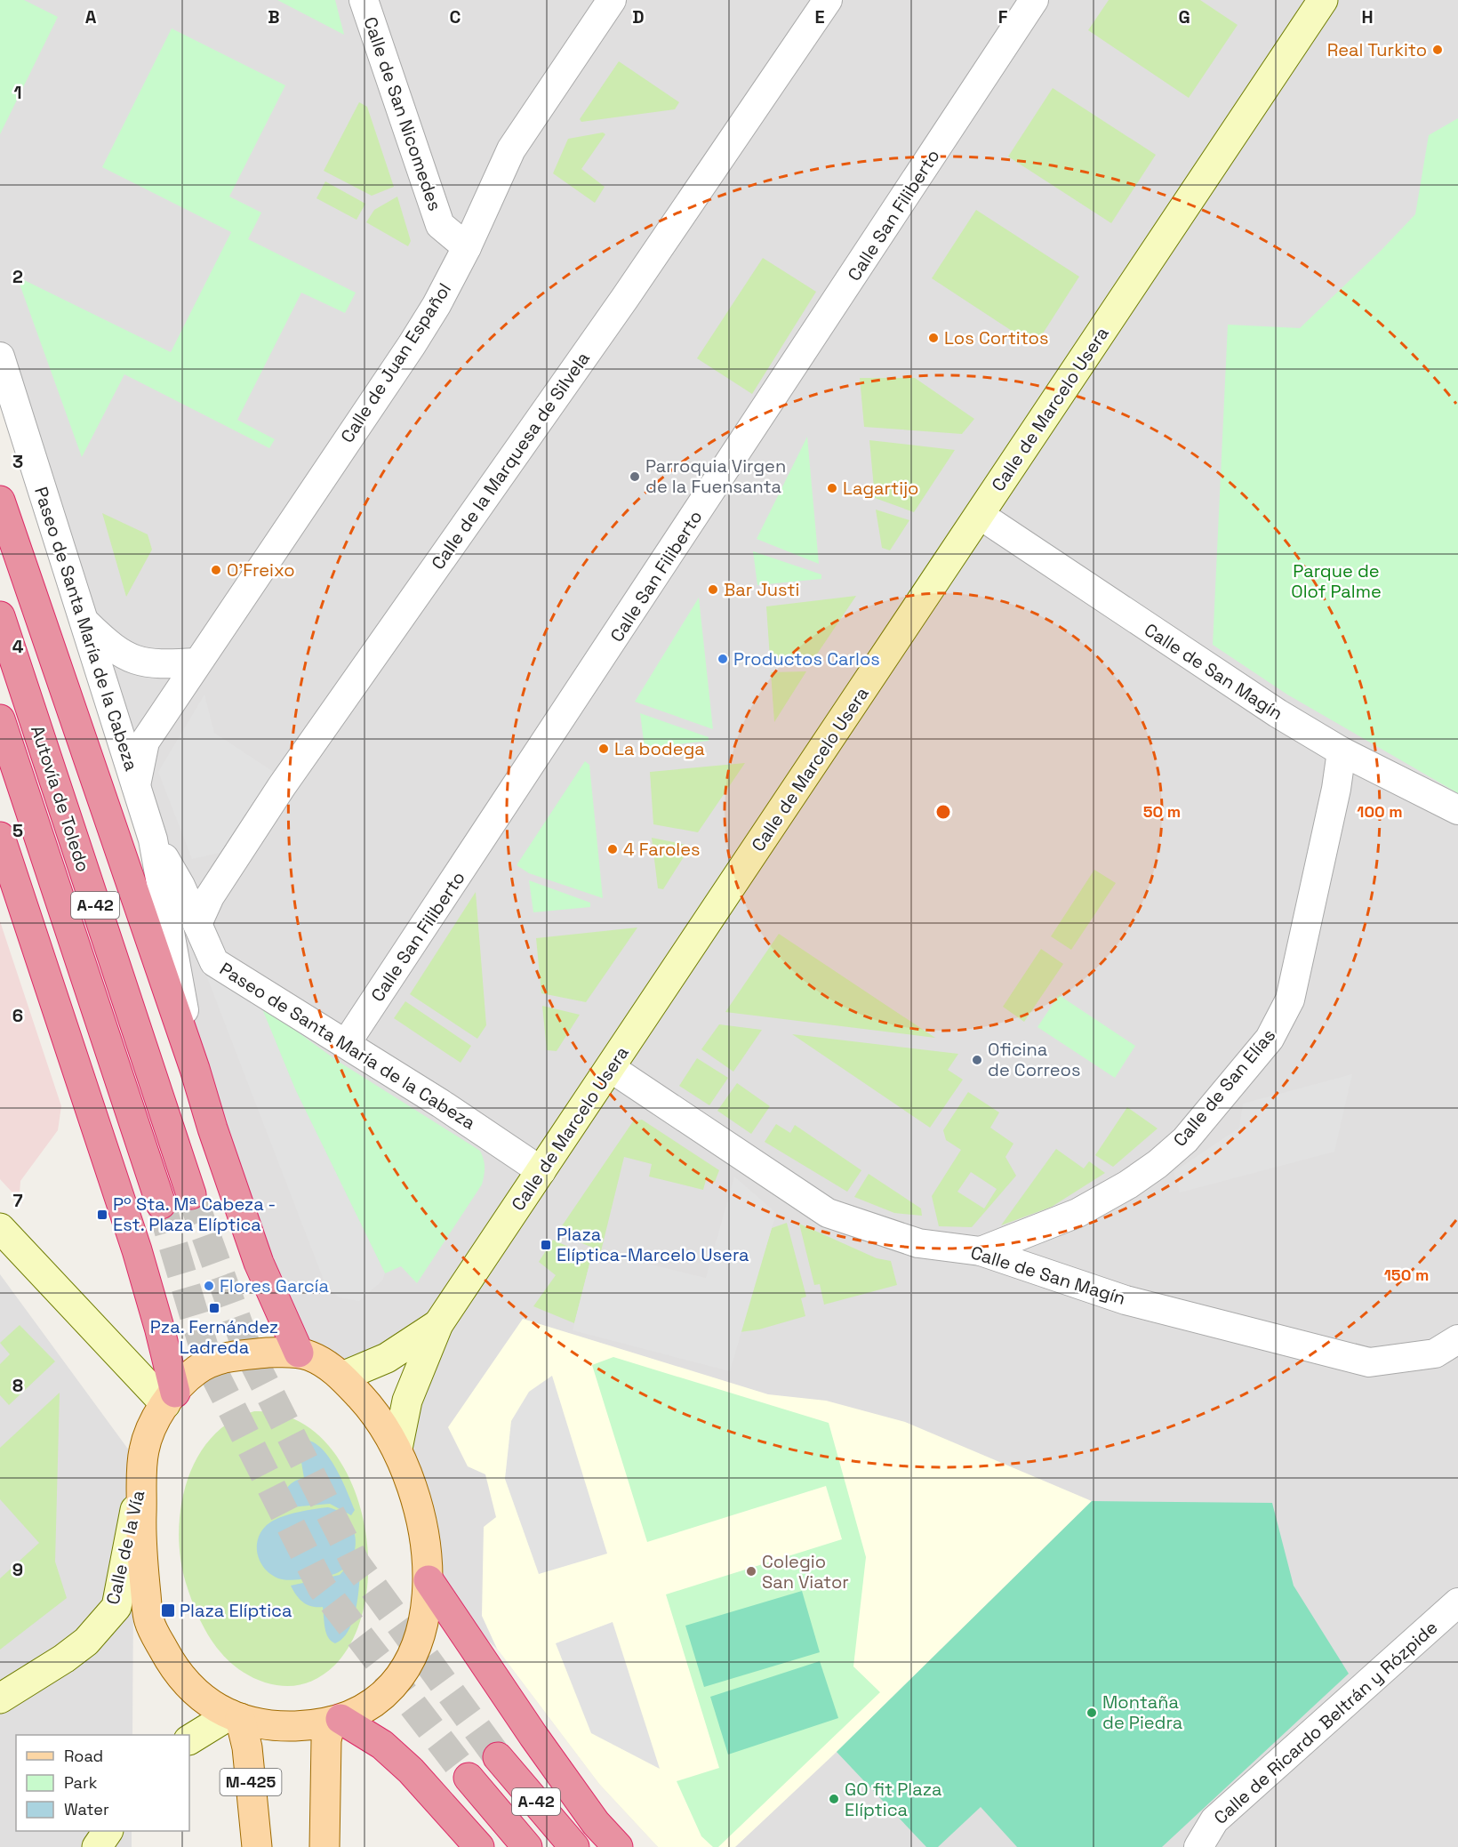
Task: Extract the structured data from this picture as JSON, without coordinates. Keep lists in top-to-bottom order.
{
  "streets": {
    "highway": ["Autovía de Toledo", "A-42"],
    "main road": ["Calle de Marcelo Usera", "Calle de la Vía", "M-425"],
    "street": [
      "Calle de San Nicomedes",
      "Calle San Filiberto",
      "Calle de Juan Español",
      "Calle de la Marquesa de Silvela",
      "Paseo de Santa María de la Cabeza",
      "Calle de San Magín",
      "Calle de San Elías",
      "Calle de Ricardo Beltrán y Rózpide"
    ]
  },
  "crossings": [
    ["Calle de San Nicomedes", "Calle de Juan Español"],
    ["Calle San Filiberto", "Paseo de Santa María de la Cabeza"],
    ["Calle de Juan Español", "Paseo de Santa María de la Cabeza"],
    ["Calle de Marcelo Usera", "Paseo de Santa María de la Cabeza"],
    ["Calle de Marcelo Usera", "Calle de San Magín"],
    ["Calle de la Marquesa de Silvela", "Paseo de Santa María de la Cabeza"],
    ["Calle de San Magín", "Calle de San Elías"]
  ],
  "parks": ["Parque de Olof Palme"],
  "places": {
    "other": [
      "Real Turkito",
      "Los Cortitos",
      "Parroquia Virgen de la Fuensanta",
      "Lagartijo",
      "O'Freixo",
      "Bar Justi",
      "Productos Carlos",
      "La bodega",
      "4 Faroles",
      "Oficina de Correos",
      "Flores García",
      "Colegio San Viator",
      "Montaña de Piedra",
      "GO fit Plaza Elíptica"
    ],
    "transit": [
      "Pº Sta. Mª Cabeza - Est. Plaza Elíptica",
      "Plaza Elíptica-Marcelo Usera",
      "Pza. Fernández Ladreda",
      "Plaza Elíptica"
    ]
  },
  "legend": ["Road", "Park", "Water"],
  "grid": {
    "columns": [
      "A",
      "B",
      "C",
      "D",
      "E",
      "F",
      "G",
      "H"
    ],
    "rows": [
      "1",
      "2",
      "3",
      "4",
      "5",
      "6",
      "7",
      "8",
      "9"
    ]
  },
  "rings": ["50 m", "100 m", "150 m"]
}
